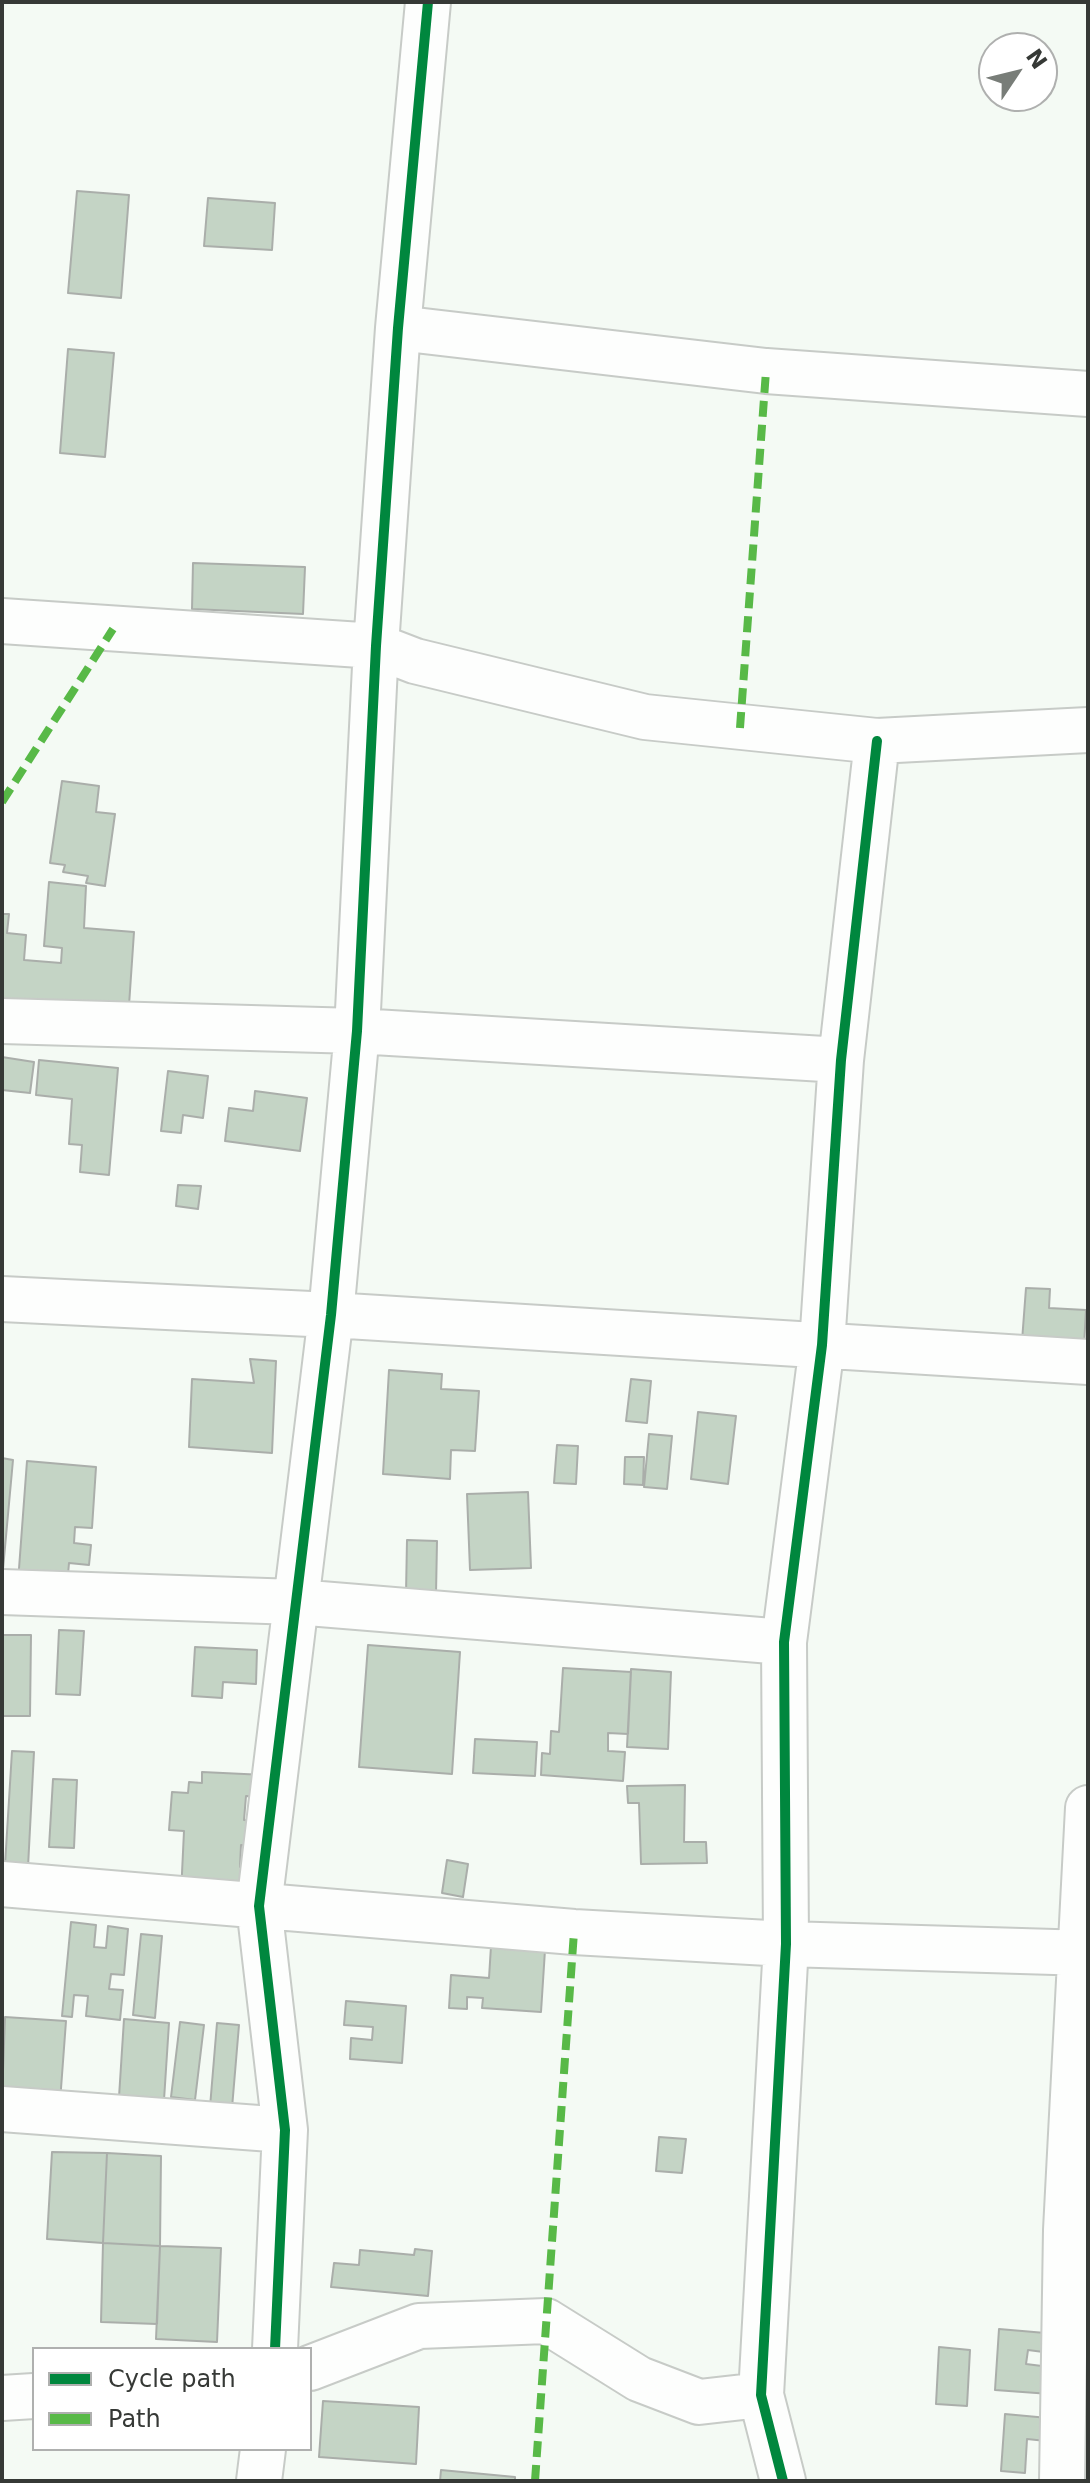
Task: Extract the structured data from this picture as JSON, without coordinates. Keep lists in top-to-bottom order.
{
  "legend": ["Cycle path", "Path"],
  "north": "top right"
}
